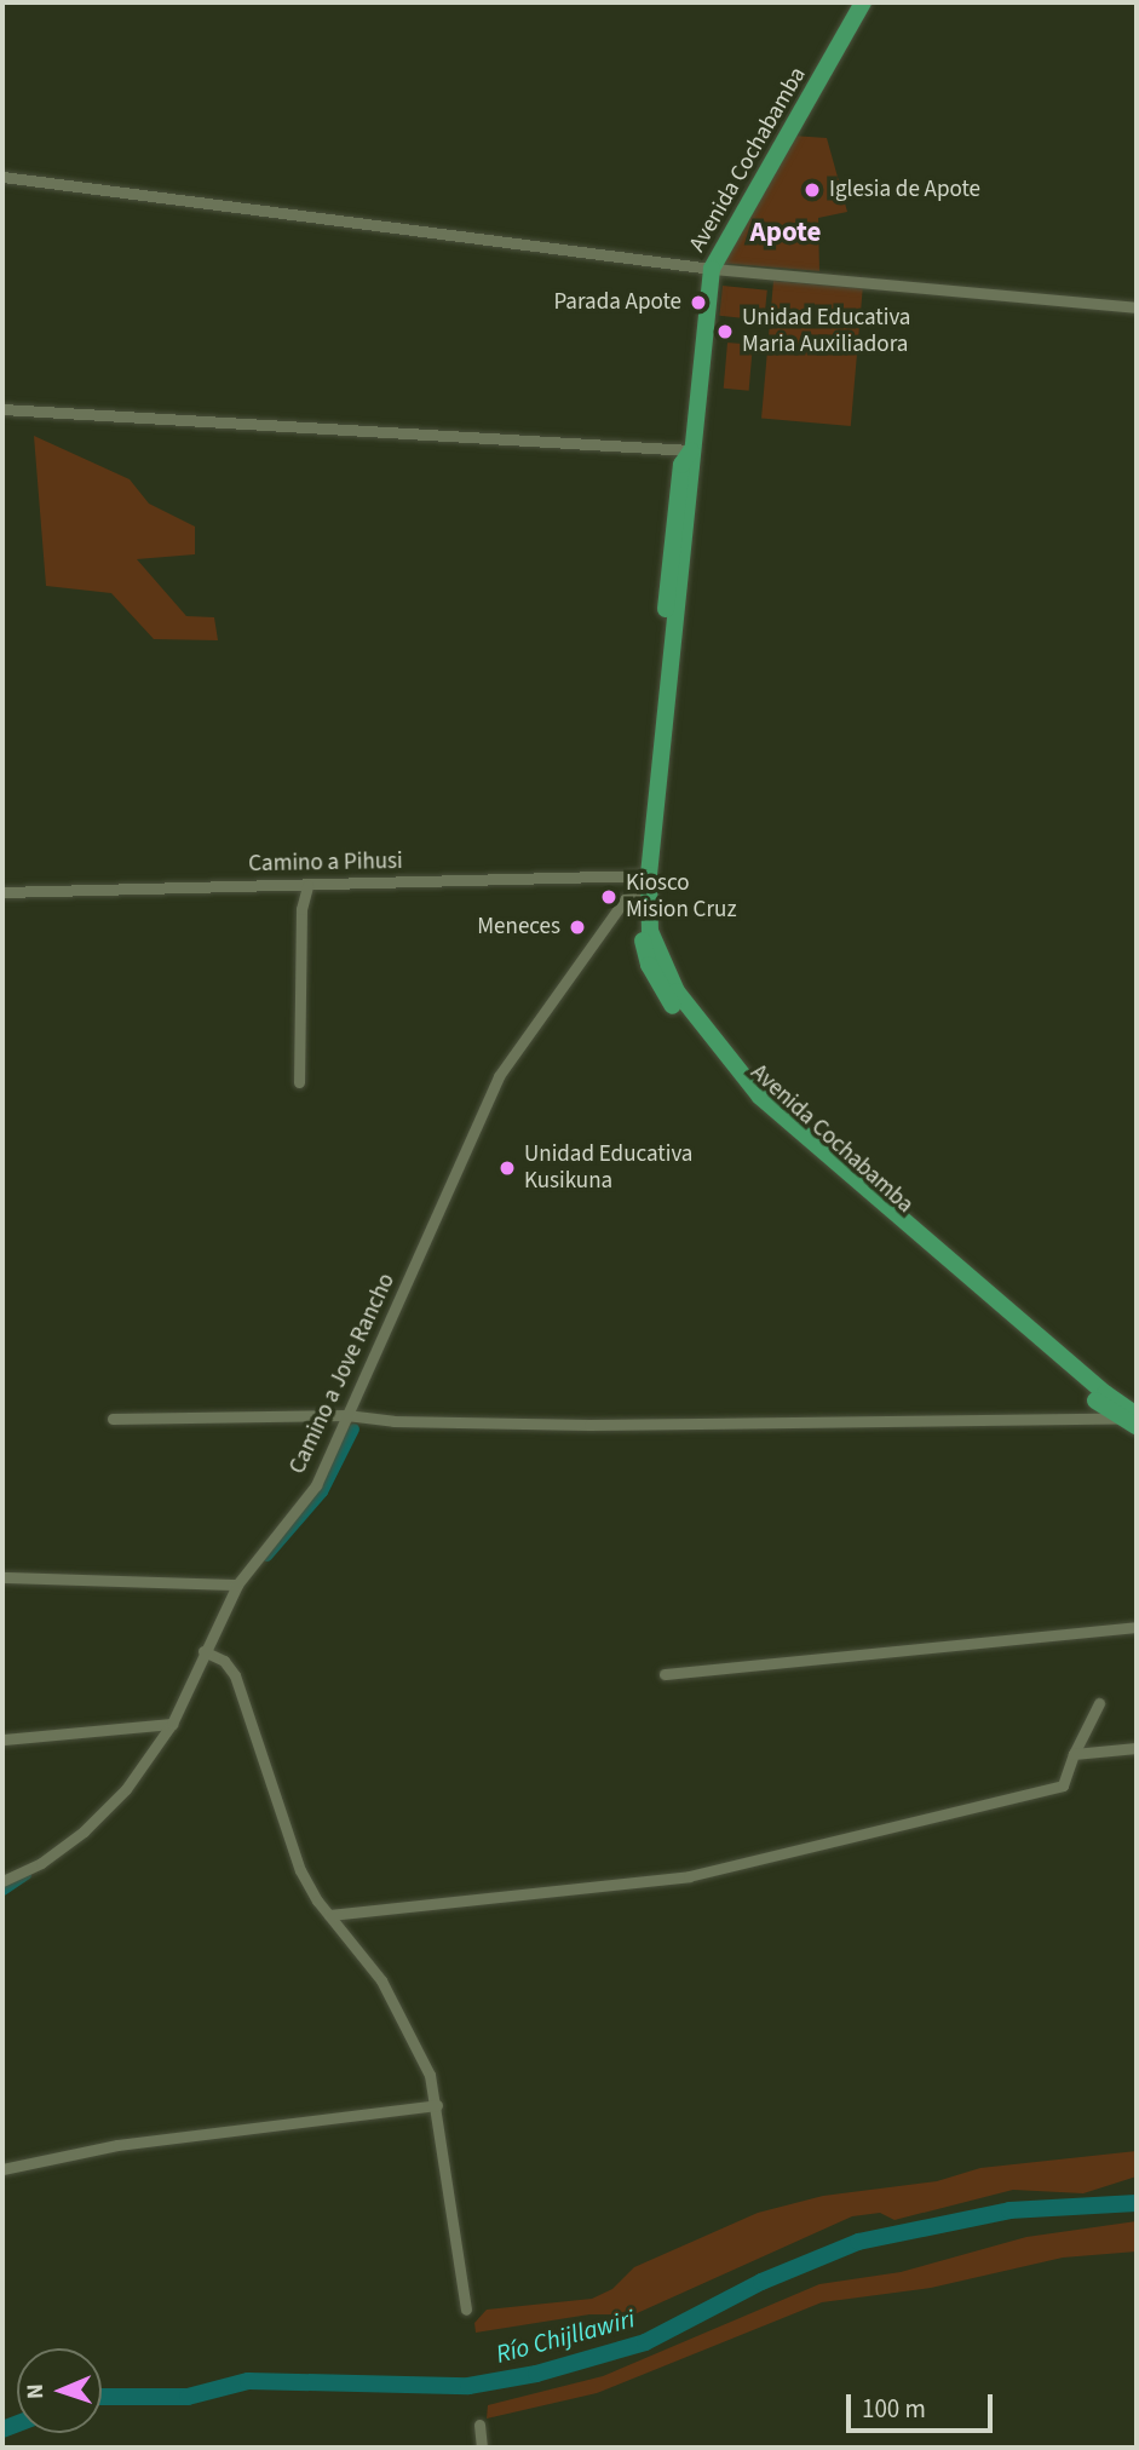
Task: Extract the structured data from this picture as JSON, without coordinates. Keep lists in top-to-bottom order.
{
  "streets": {
    "main road": ["Avenida Cochabamba"],
    "street": ["Camino a Pihusi", "Camino a Jove Rancho"]
  },
  "crossings": [
    ["Avenida Cochabamba", "Camino a Pihusi"],
    ["Avenida Cochabamba", "Camino a Jove Rancho"]
  ],
  "districts": ["Apote"],
  "water": ["Río Chijllawiri"],
  "places": [
    "Iglesia de Apote",
    "Parada Apote",
    "Unidad Educativa Maria Auxiliadora",
    "Kiosco Mision Cruz",
    "Meneces",
    "Unidad Educativa Kusikuna"
  ],
  "scale_bar": "100 m",
  "north": "left"
}
